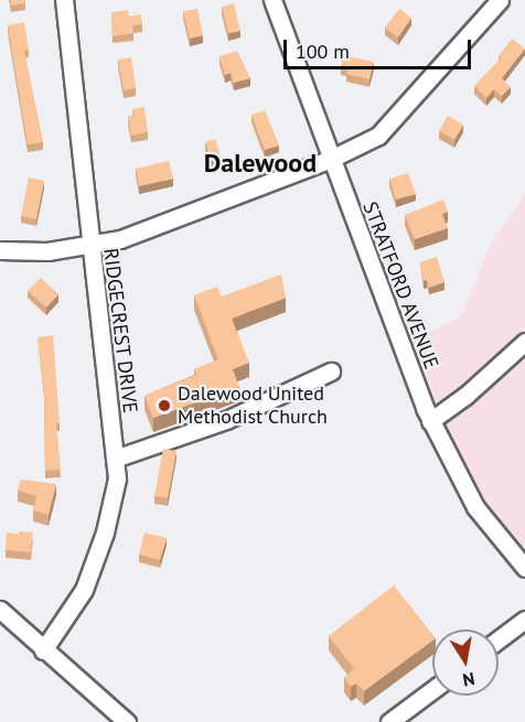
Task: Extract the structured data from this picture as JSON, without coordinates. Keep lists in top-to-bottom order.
{
  "streets": {
    "street": ["STRATFORD AVENUE", "RIDGECREST DRIVE"]
  },
  "districts": ["Dalewood"],
  "places": ["Dalewood United Methodist Church"],
  "scale_bar": "100 m",
  "north": "bottom"
}
